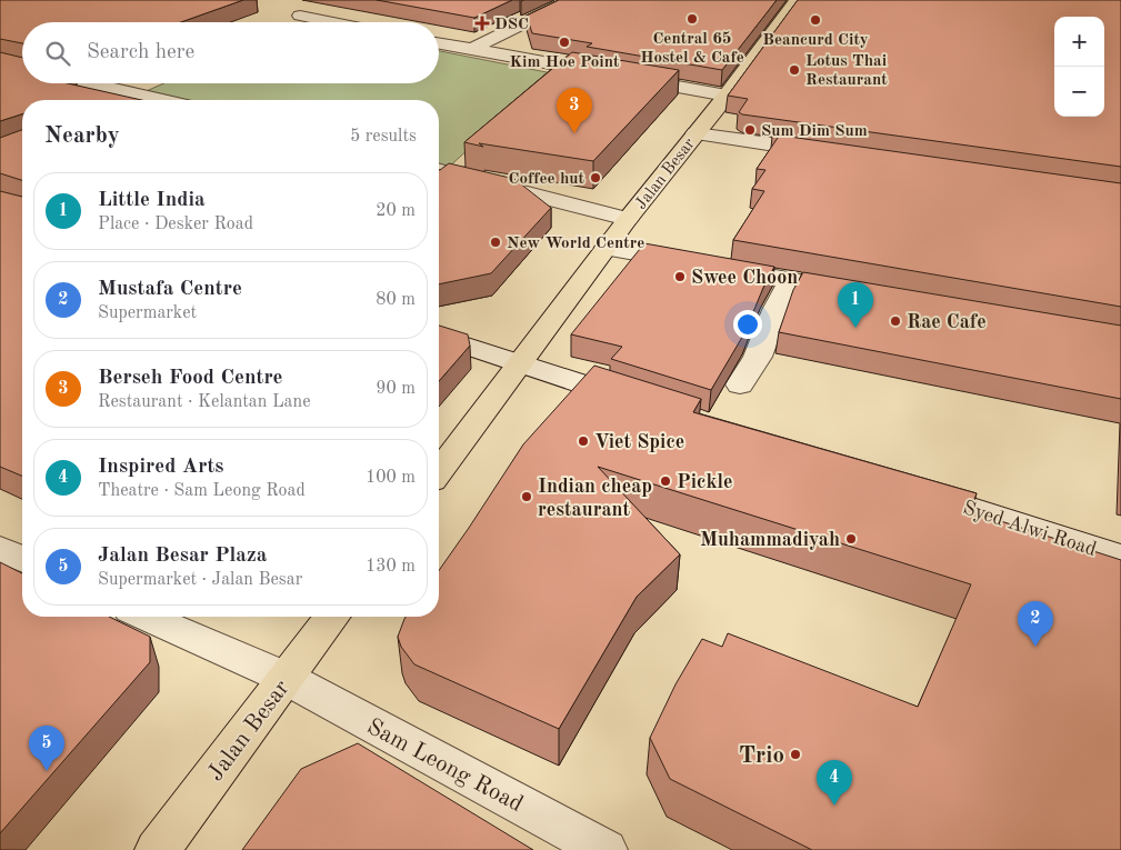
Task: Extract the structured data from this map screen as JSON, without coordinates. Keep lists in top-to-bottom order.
{
  "streets": {
    "main road": ["Jalan Besar"],
    "street": ["Syed Alwi Road", "Sam Leong Road"]
  },
  "crossings": [
    ["Jalan Besar", "Sam Leong Road"]
  ],
  "places": {
    "other": [
      "Central 65 Hostel & Cafe",
      "Beancurd City",
      "Kim Hoe Point",
      "Lotus Thai Restaurant",
      "Sum Dim Sum",
      "Coffee hut",
      "New World Centre",
      "Swee Choon",
      "Rae Cafe",
      "Viet Spice",
      "Pickle",
      "Indian cheap restaurant",
      "Muhammadiyah",
      "Trio"
    ],
    "health": ["DSC"]
  },
  "page": {
    "map_buttons": ["+", "−"],
    "search": "Search here",
    "pins": [
      "3",
      "1",
      "2",
      "5",
      "4"
    ],
    "heading": ["Nearby", "5 results"],
    "list": [
      {
        "mark": "1",
        "name": "Little India",
        "note": "Place · Desker Road",
        "value": "20 m"
      },
      {
        "mark": "2",
        "name": "Mustafa Centre",
        "note": "Supermarket",
        "value": "80 m"
      },
      {
        "mark": "3",
        "name": "Berseh Food Centre",
        "note": "Restaurant · Kelantan Lane",
        "value": "90 m"
      },
      {
        "mark": "4",
        "name": "Inspired Arts",
        "note": "Theatre · Sam Leong Road",
        "value": "100 m"
      },
      {
        "mark": "5",
        "name": "Jalan Besar Plaza",
        "note": "Supermarket · Jalan Besar",
        "value": "130 m"
      }
    ]
  }
}
